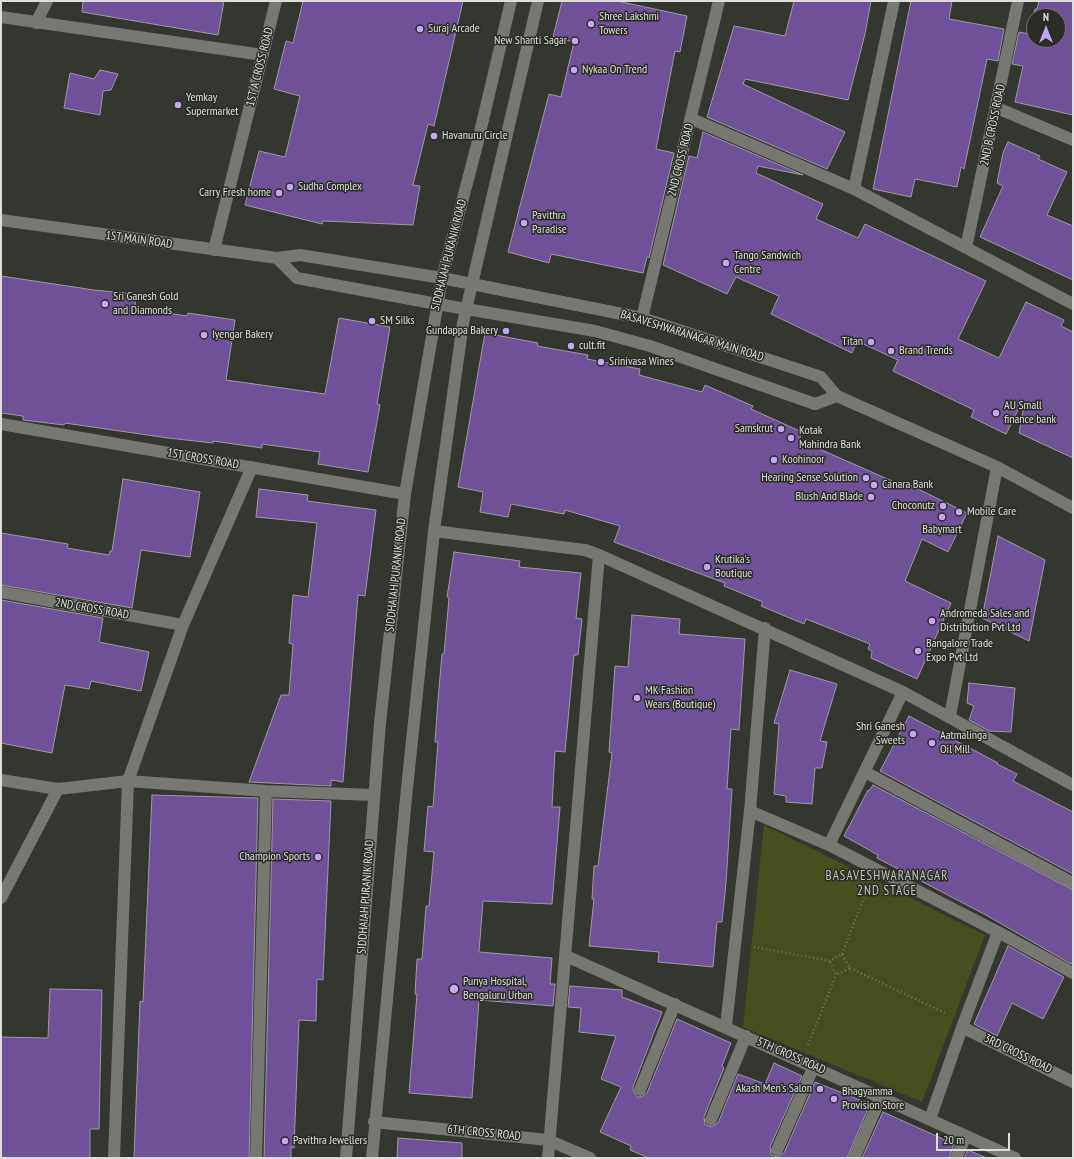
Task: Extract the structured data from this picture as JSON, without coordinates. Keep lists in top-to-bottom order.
{
  "streets": {
    "street": [
      "1ST A CROSS ROAD",
      "2ND B CROSS ROAD",
      "2ND CROSS ROAD",
      "1ST MAIN ROAD",
      "SIDDHAIAH PURANIK ROAD",
      "BASAVESHWARANAGAR MAIN ROAD",
      "1ST CROSS ROAD",
      "3RD CROSS ROAD",
      "5TH CROSS ROAD",
      "6TH CROSS ROAD"
    ]
  },
  "crossings": [
    ["1ST A CROSS ROAD", "1ST MAIN ROAD"],
    ["2ND CROSS ROAD", "BASAVESHWARANAGAR MAIN ROAD"],
    ["1ST MAIN ROAD", "SIDDHAIAH PURANIK ROAD"],
    ["1ST MAIN ROAD", "BASAVESHWARANAGAR MAIN ROAD"],
    ["SIDDHAIAH PURANIK ROAD", "BASAVESHWARANAGAR MAIN ROAD"],
    ["SIDDHAIAH PURANIK ROAD", "1ST CROSS ROAD"]
  ],
  "districts": ["BASAVESHWARANAGAR 2ND STAGE"],
  "places": [
    "Shree Lakshmi Towers",
    "Suraj Arcade",
    "New Shanti Sagar",
    "Nykaa On Trend",
    "Yemkay Supermarket",
    "Havanuru Circle",
    "Sudha Complex",
    "Carry Fresh home",
    "Pavithra Paradise",
    "Tango Sandwich Centre",
    "Sri Ganesh Gold and Diamonds",
    "SM Silks",
    "Gundappa Bakery",
    "Iyengar Bakery",
    "Titan",
    "cult.fit",
    "Brand Trends",
    "Srinivasa Wines",
    "AU Small finance bank",
    "Samskrut",
    "Kotak Mahindra Bank",
    "Koohinoor",
    "Hearing Sense Solution",
    "Canara Bank",
    "Blush And Blade",
    "Choconutz",
    "Mobile Care",
    "Babymart",
    "Krutika's Boutique",
    "Andromeda Sales and Distribution Pvt Ltd",
    "Bangalore Trade Expo Pvt Ltd",
    "MK Fashion Wears (Boutique)",
    "Shri Ganesh Sweets",
    "Aatmalinga Oil Mill",
    "Champion Sports",
    "Punya Hospital, Bengaluru Urban",
    "Akash Men's Salon",
    "Bhagyamma Provision Store",
    "Pavithra Jewellers"
  ],
  "scale_bar": "20 m",
  "north": "top"
}
